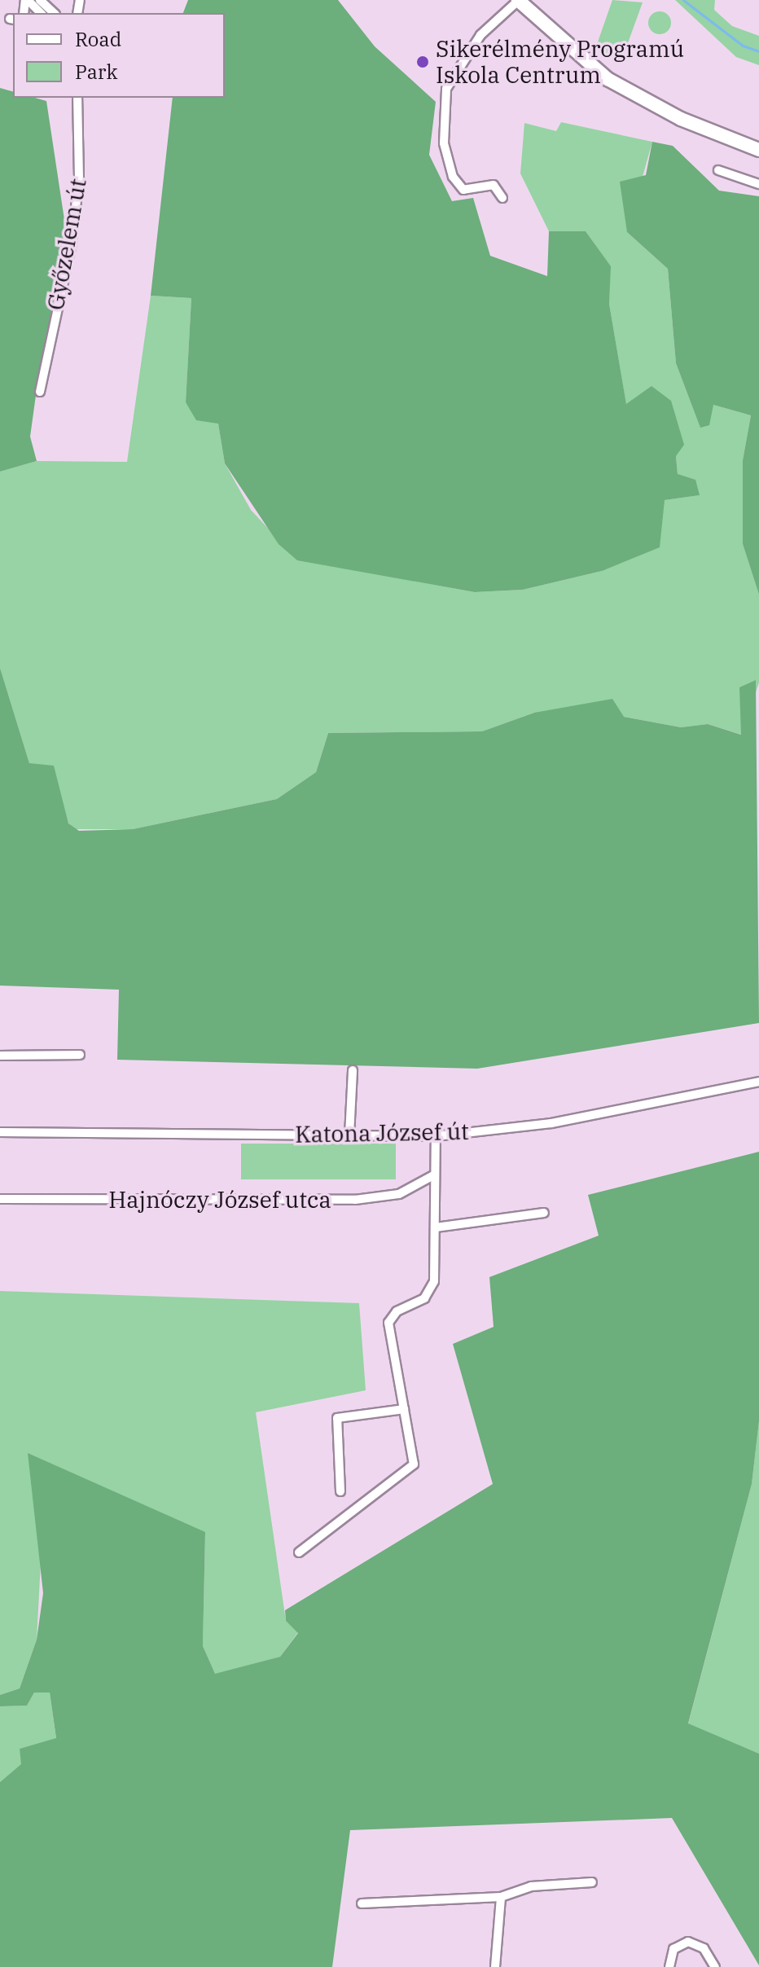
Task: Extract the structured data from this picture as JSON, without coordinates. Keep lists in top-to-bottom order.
{
  "streets": {
    "street": ["Győzelem út", "Katona József út", "Hajnóczy József utca"]
  },
  "places": ["Sikerélmény Programú Iskola Centrum"],
  "legend": ["Road", "Park"]
}
